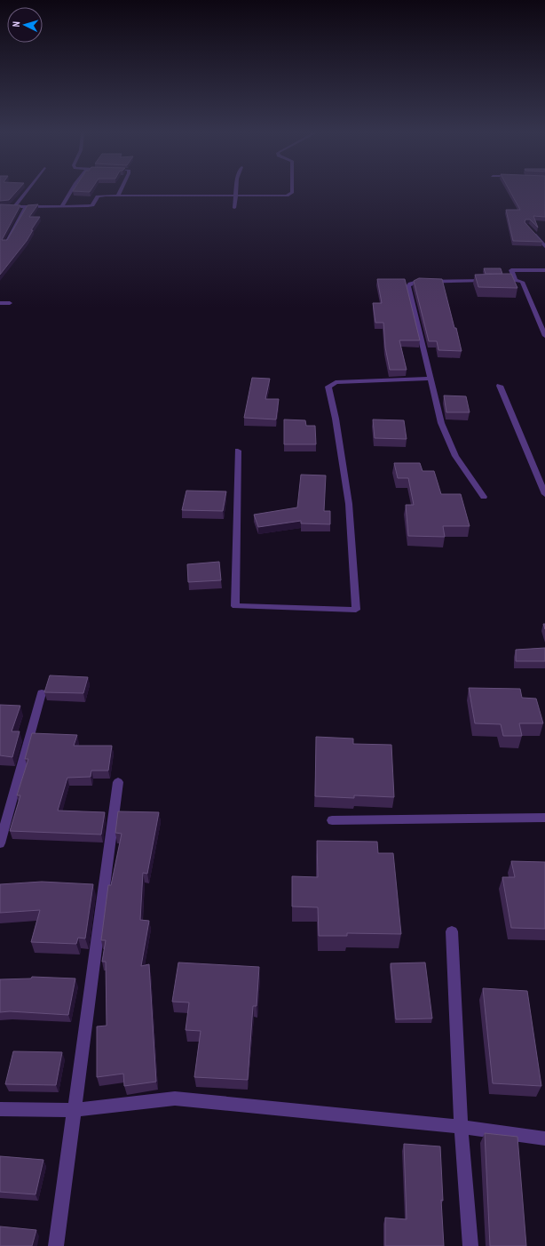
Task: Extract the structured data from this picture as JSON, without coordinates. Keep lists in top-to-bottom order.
{
  "north": "left"
}
